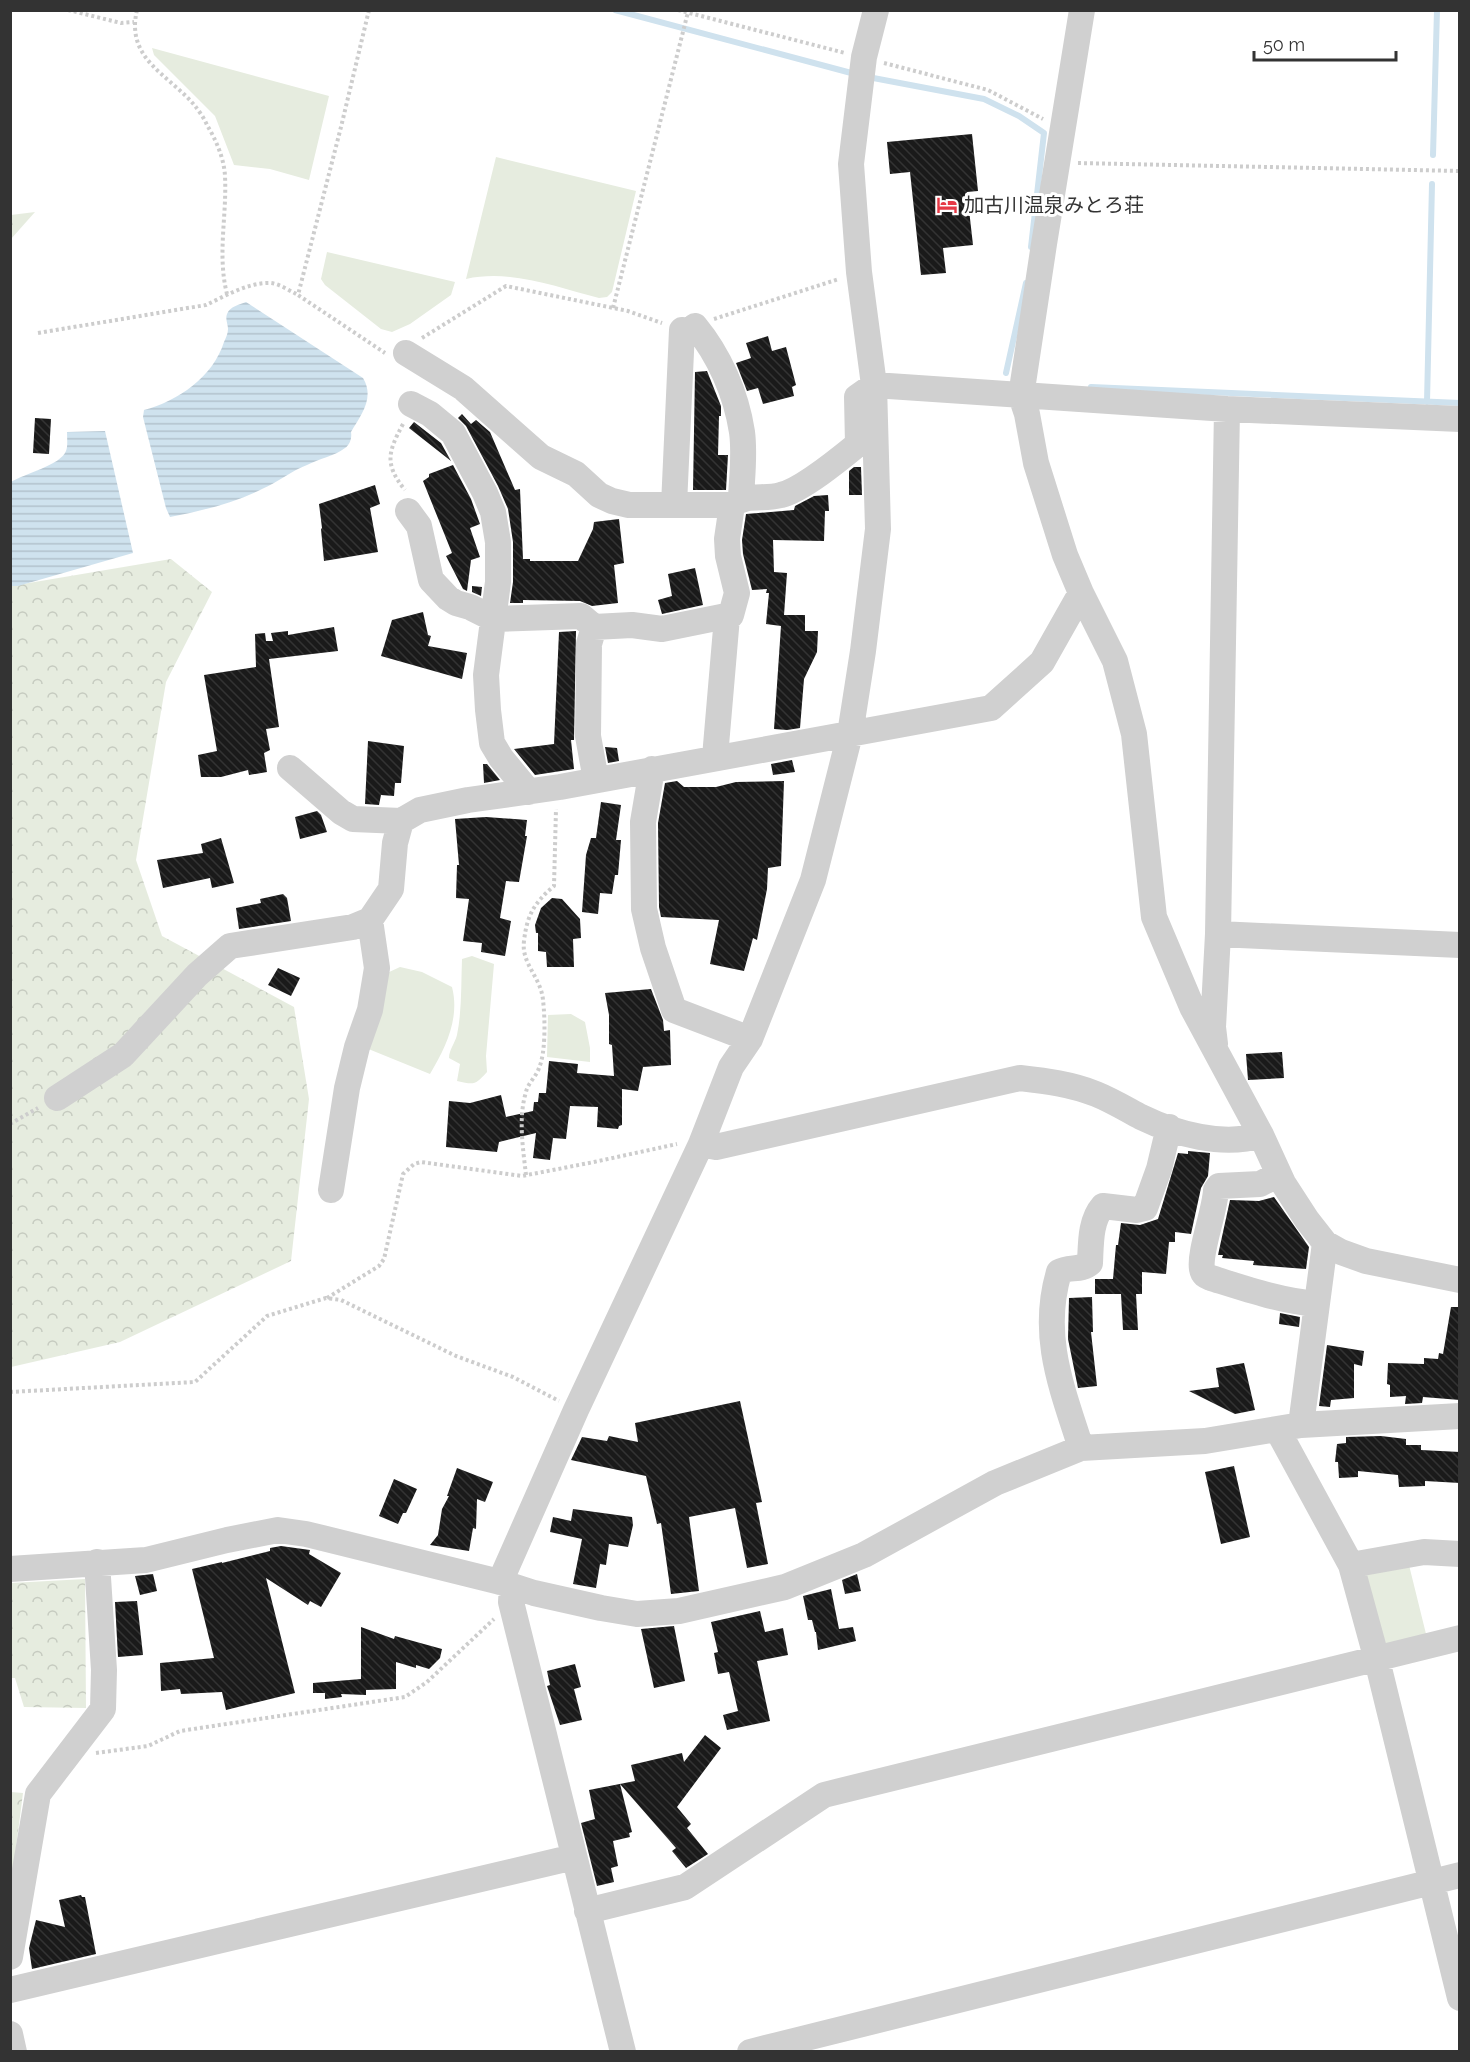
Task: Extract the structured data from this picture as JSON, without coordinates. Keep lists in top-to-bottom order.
{
  "places": {
    "hotel": ["加古川温泉みとろ荘"]
  },
  "scale_bar": "50 m"
}
